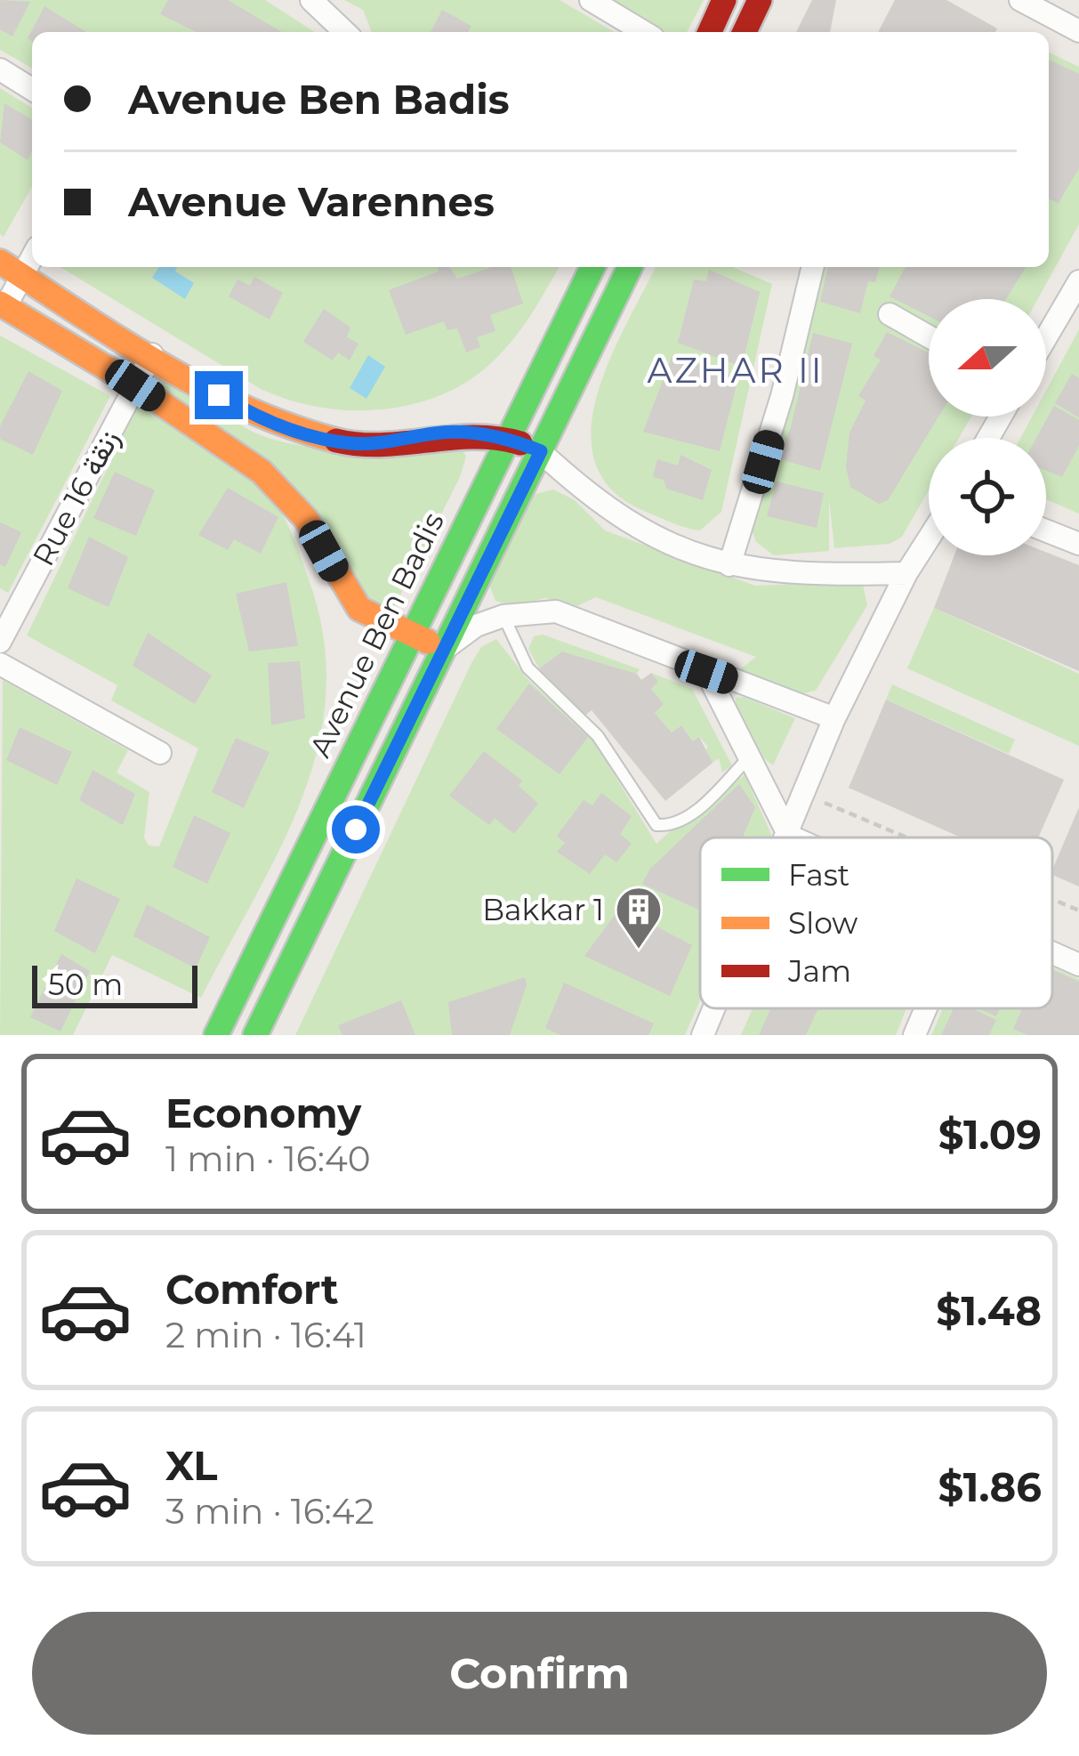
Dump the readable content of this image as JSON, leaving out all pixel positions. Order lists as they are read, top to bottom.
{
  "streets": {
    "main road": ["Avenue Ben Badis"],
    "street": ["Rue 16 زنقة"]
  },
  "districts": ["AZHAR II"],
  "places": {
    "building": ["Bakkar 1"]
  },
  "legend": ["Fast", "Slow", "Jam"],
  "scale_bar": "50 m",
  "north": "left",
  "page": {
    "banner": ["Avenue Ben Badis", "Avenue Varennes"],
    "scale": "50 m",
    "list": [
      {
        "name": "Economy",
        "note": "1 min · 16:40",
        "value": "$1.09"
      },
      {
        "name": "Comfort",
        "note": "2 min · 16:41",
        "value": "$1.48"
      },
      {
        "name": "XL",
        "note": "3 min · 16:42",
        "value": "$1.86"
      }
    ],
    "buttons": "Confirm"
  }
}
